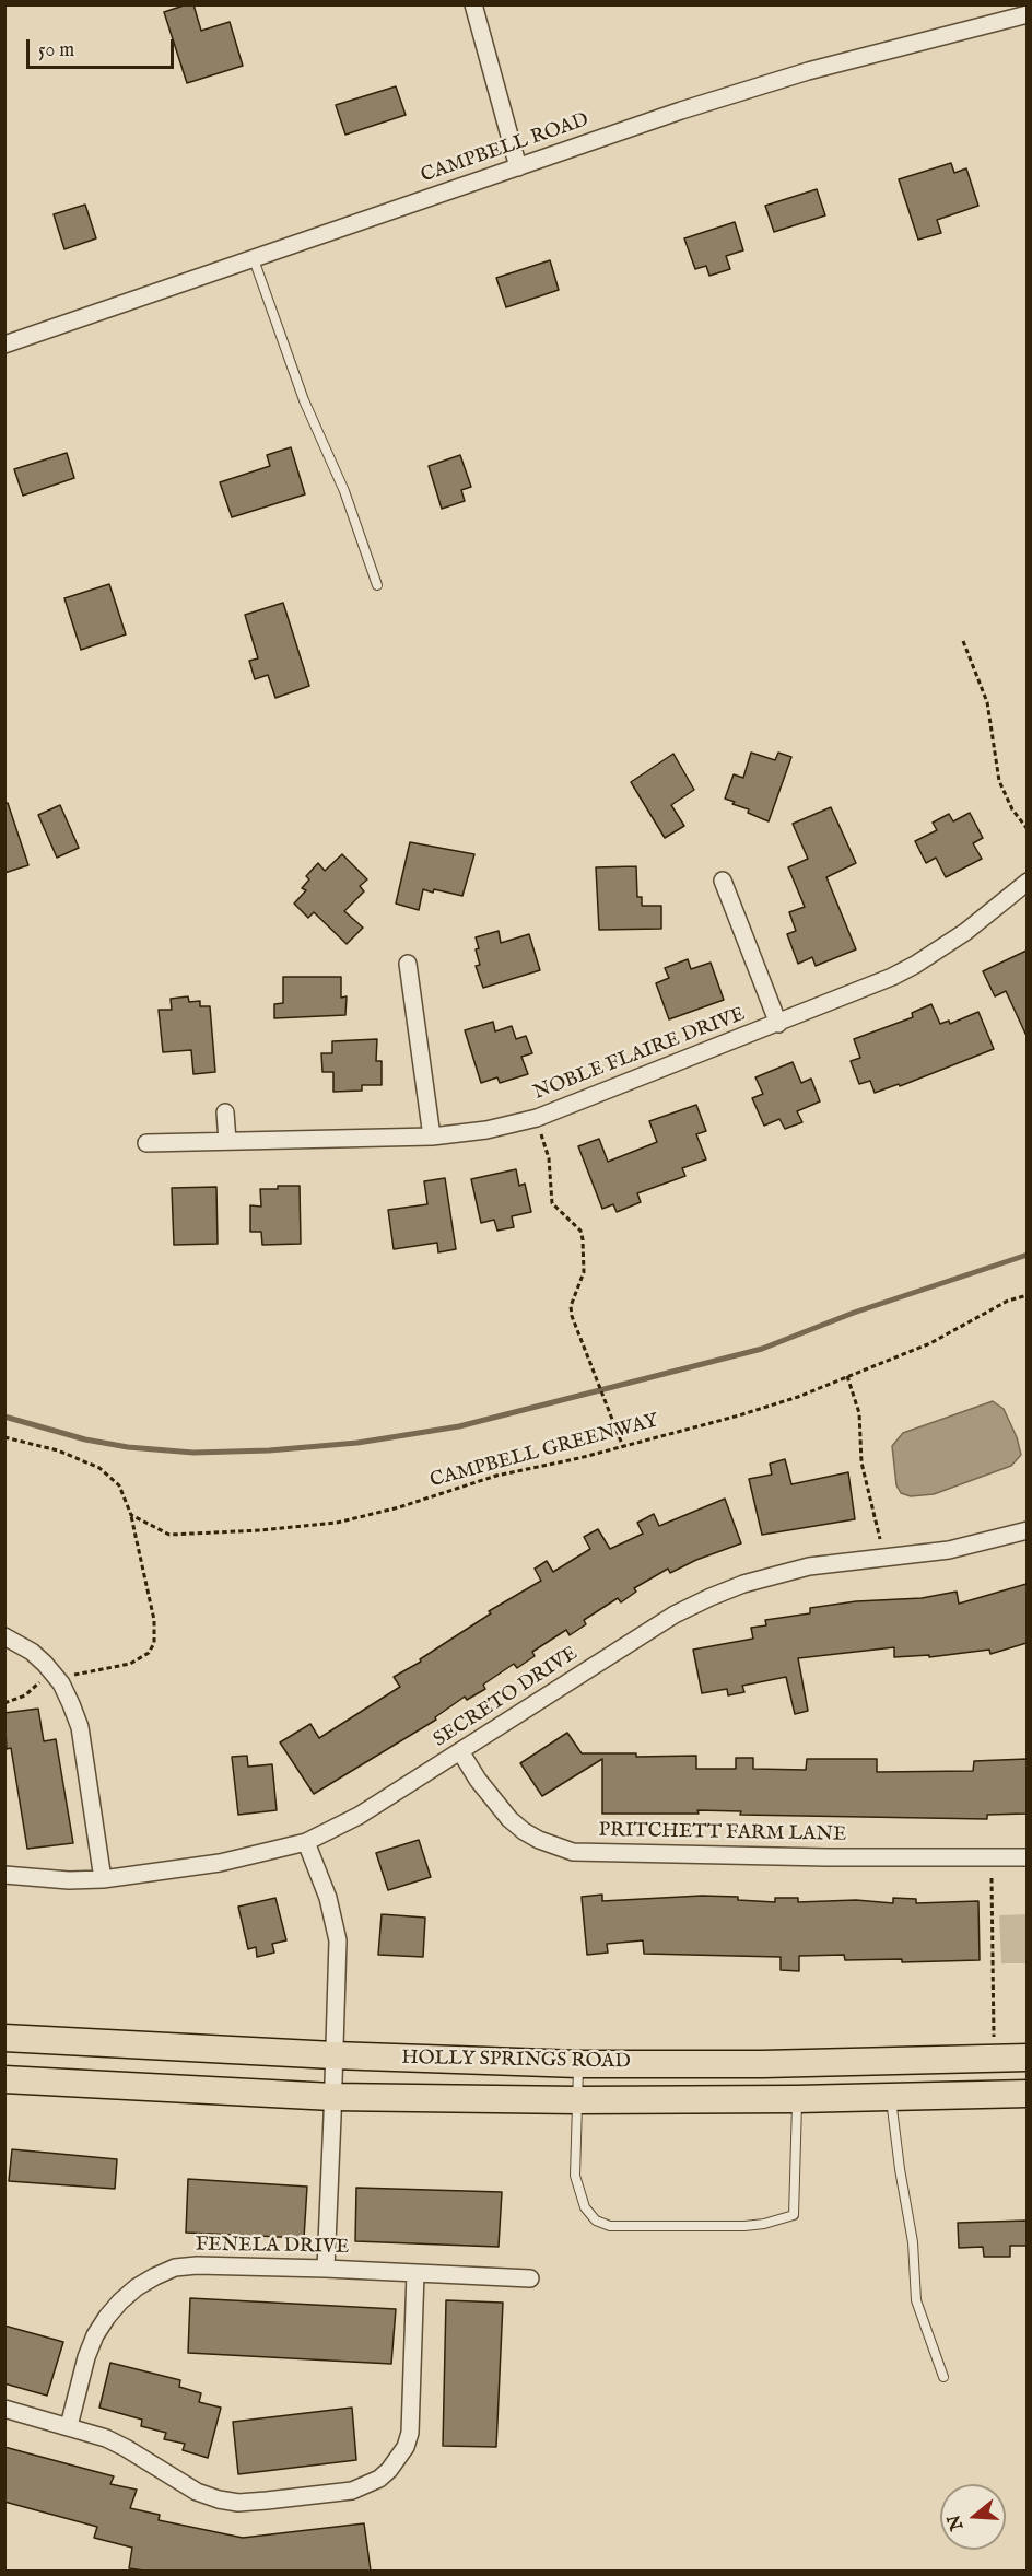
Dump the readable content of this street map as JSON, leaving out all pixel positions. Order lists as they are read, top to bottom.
{
  "streets": {
    "main road": ["HOLLY SPRINGS ROAD"],
    "street": [
      "CAMPBELL ROAD",
      "NOBLE FLAIRE DRIVE",
      "SECRETO DRIVE",
      "PRITCHETT FARM LANE",
      "FENELA DRIVE"
    ],
    "path": ["CAMPBELL GREENWAY"]
  },
  "crossings": [
    ["SECRETO DRIVE", "PRITCHETT FARM LANE"]
  ],
  "scale_bar": "50 m",
  "north": "left"
}
